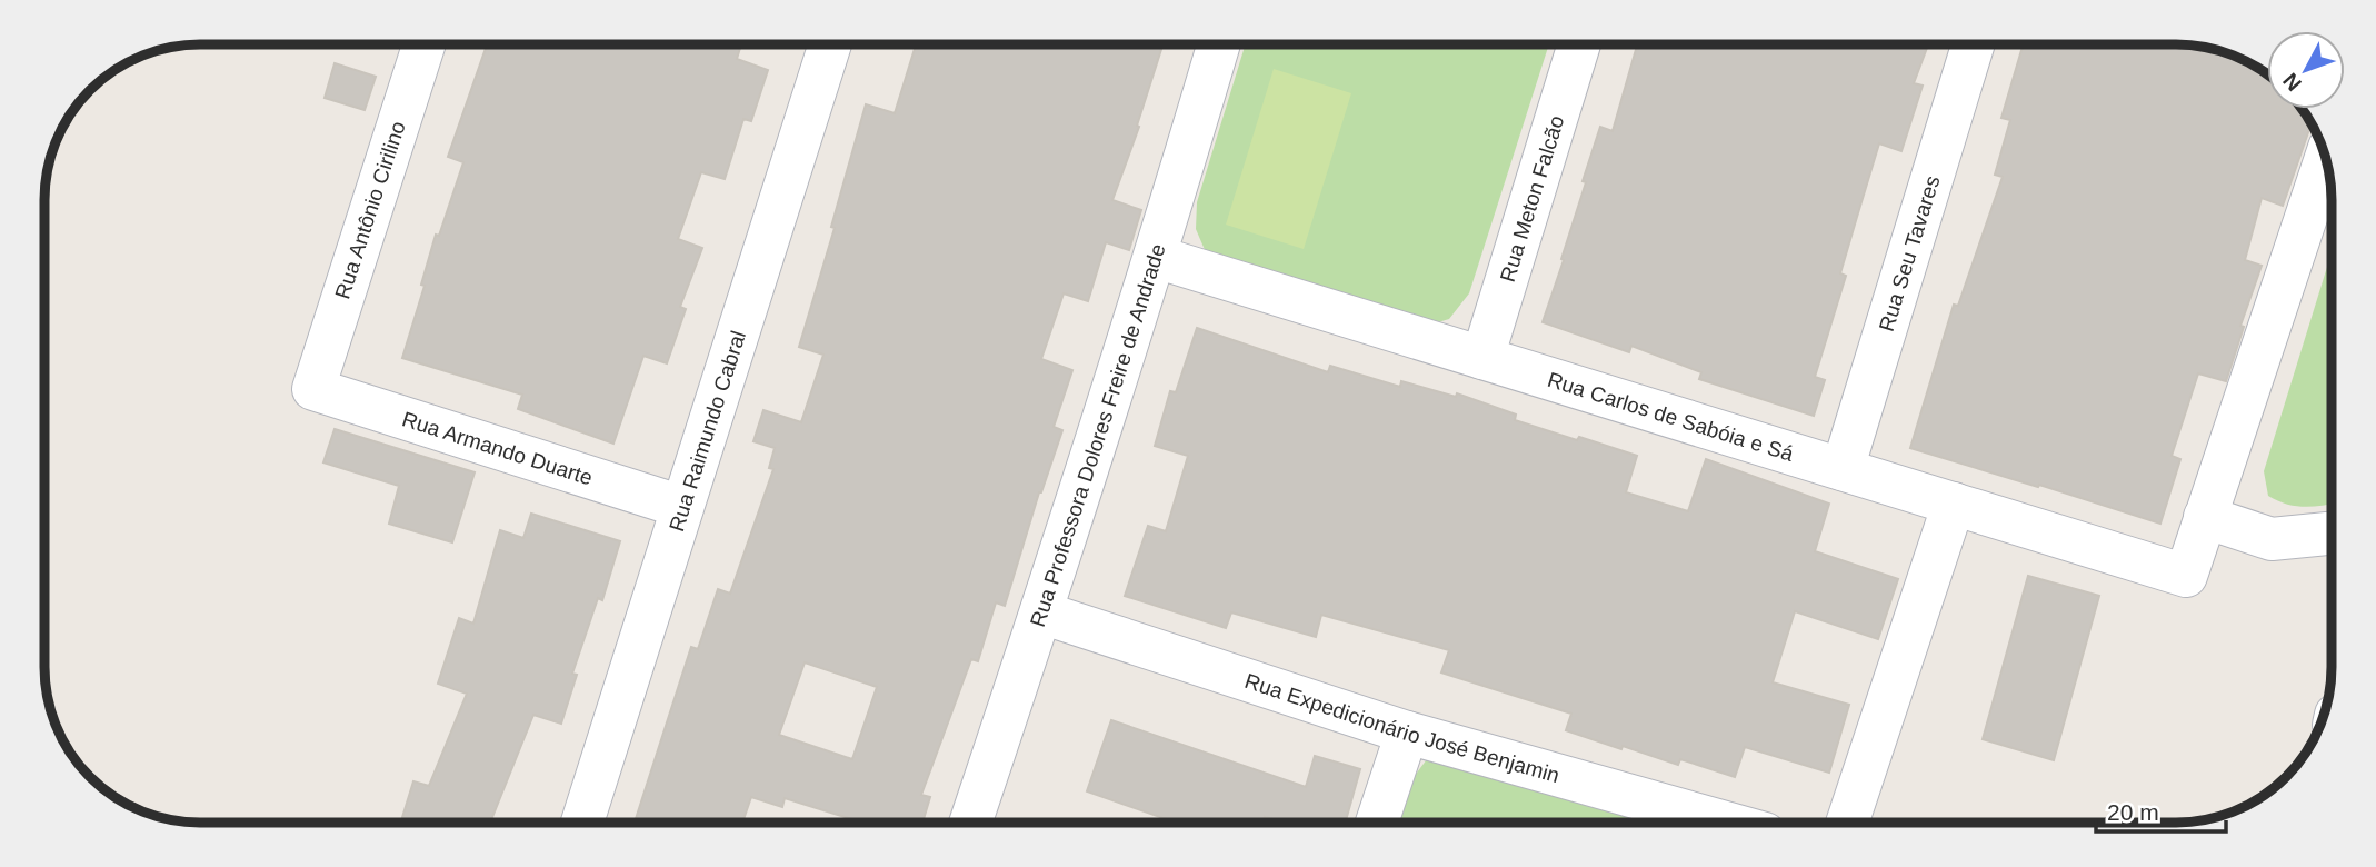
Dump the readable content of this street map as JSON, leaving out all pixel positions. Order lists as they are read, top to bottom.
{
  "streets": {
    "street": [
      "Rua Meton Falcão",
      "Rua Antônio Cirilino",
      "Rua Seu Tavares",
      "Rua Carlos de Sabóia e Sá",
      "Rua Raimundo Cabral",
      "Rua Professora Dolores Freire de Andrade",
      "Rua Armando Duarte",
      "Rua Expedicionário José Benjamin"
    ]
  },
  "crossings": [
    ["Rua Meton Falcão", "Rua Carlos de Sabóia e Sá"],
    ["Rua Antônio Cirilino", "Rua Armando Duarte"],
    ["Rua Seu Tavares", "Rua Carlos de Sabóia e Sá"],
    ["Rua Carlos de Sabóia e Sá", "Rua Professora Dolores Freire de Andrade"],
    ["Rua Raimundo Cabral", "Rua Armando Duarte"],
    ["Rua Professora Dolores Freire de Andrade", "Rua Expedicionário José Benjamin"]
  ],
  "scale_bar": "20 m",
  "north": "bottom left"
}
